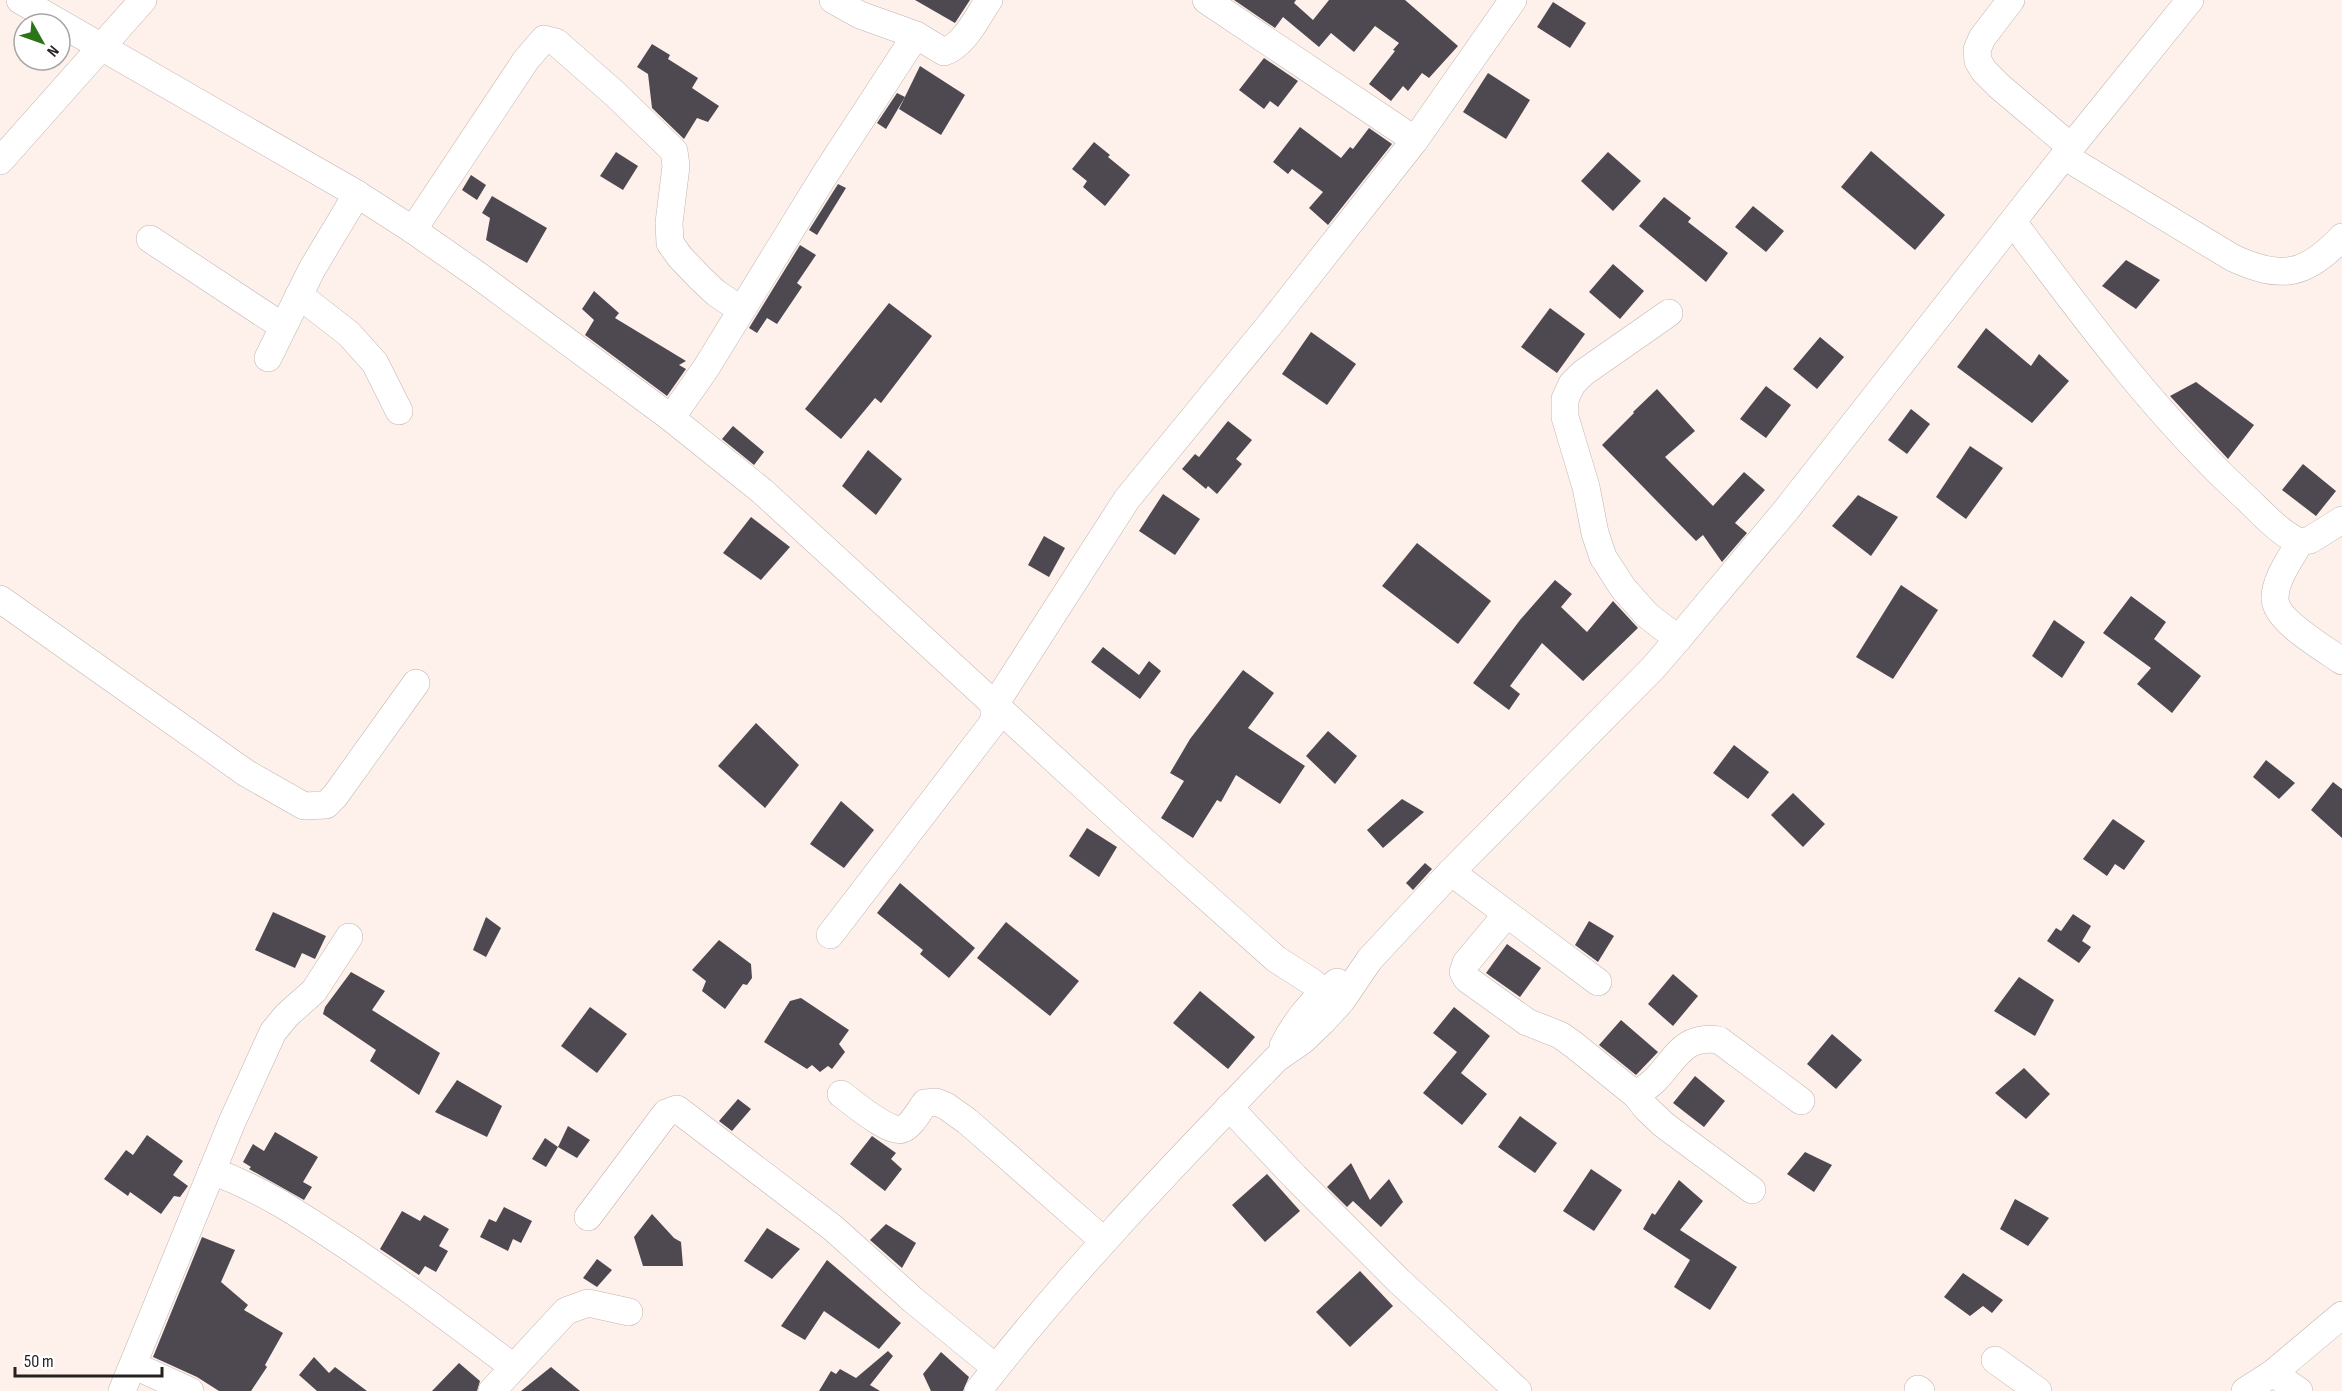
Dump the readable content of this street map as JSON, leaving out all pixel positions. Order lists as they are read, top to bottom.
{
  "scale_bar": "50 m",
  "north": "bottom right"
}
